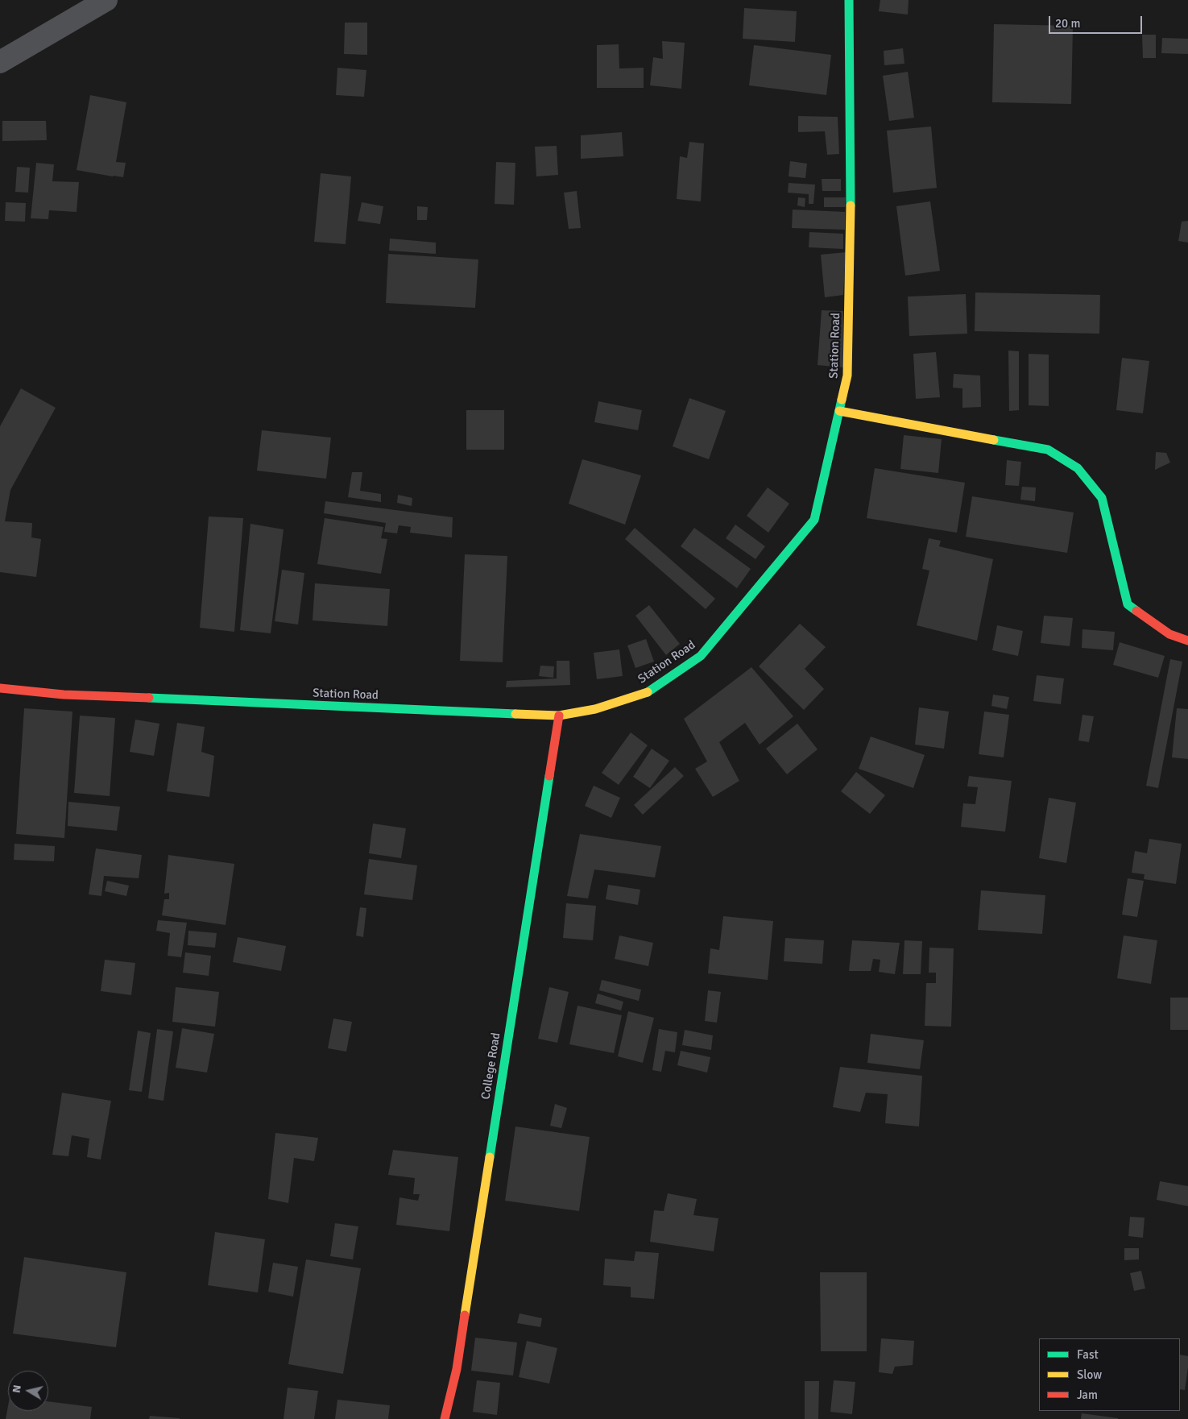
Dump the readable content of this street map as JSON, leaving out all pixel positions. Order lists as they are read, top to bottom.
{
  "streets": {
    "main road": ["Station Road", "College Road"]
  },
  "crossings": [
    ["Station Road", "College Road"]
  ],
  "legend": ["Fast", "Slow", "Jam"],
  "scale_bar": "20 m",
  "north": "left"
}
